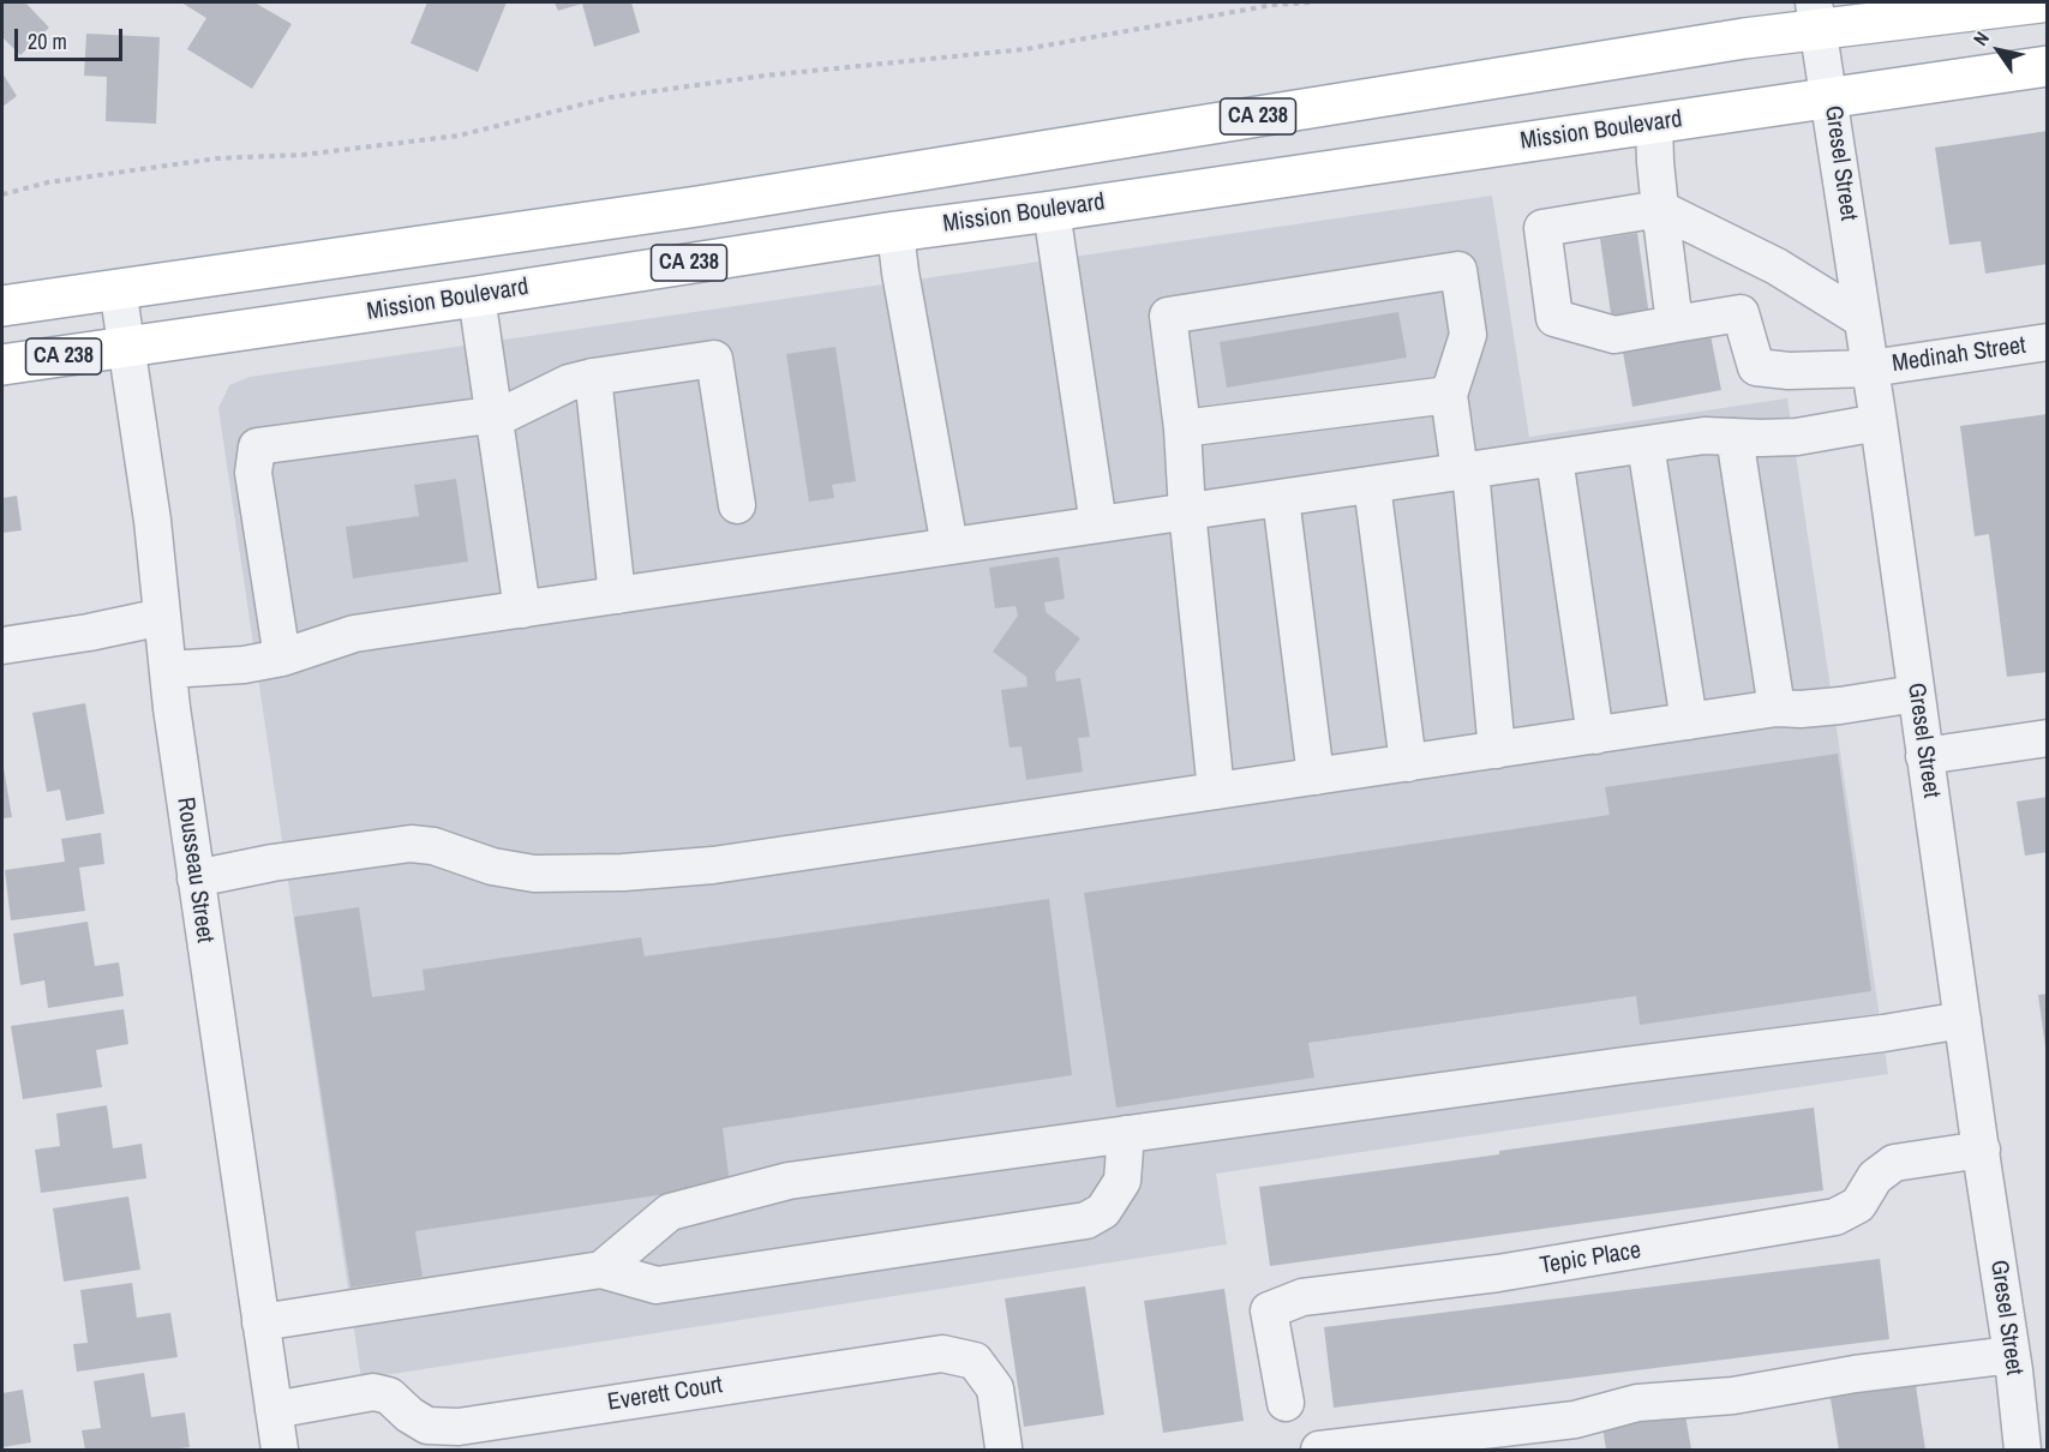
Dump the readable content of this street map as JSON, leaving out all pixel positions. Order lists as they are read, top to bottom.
{
  "streets": {
    "main road": ["CA 238", "Mission Boulevard"],
    "street": [
      "Gresel Street",
      "Medinah Street",
      "Rousseau Street",
      "Tepic Place",
      "Everett Court"
    ]
  },
  "crossings": [
    ["CA 238", "Gresel Street"],
    ["CA 238", "Rousseau Street"],
    ["Mission Boulevard", "Gresel Street"],
    ["Mission Boulevard", "Rousseau Street"],
    ["Gresel Street", "Medinah Street"],
    ["Gresel Street", "Tepic Place"],
    ["Rousseau Street", "Everett Court"]
  ],
  "scale_bar": "20 m",
  "north": "top left"
}
